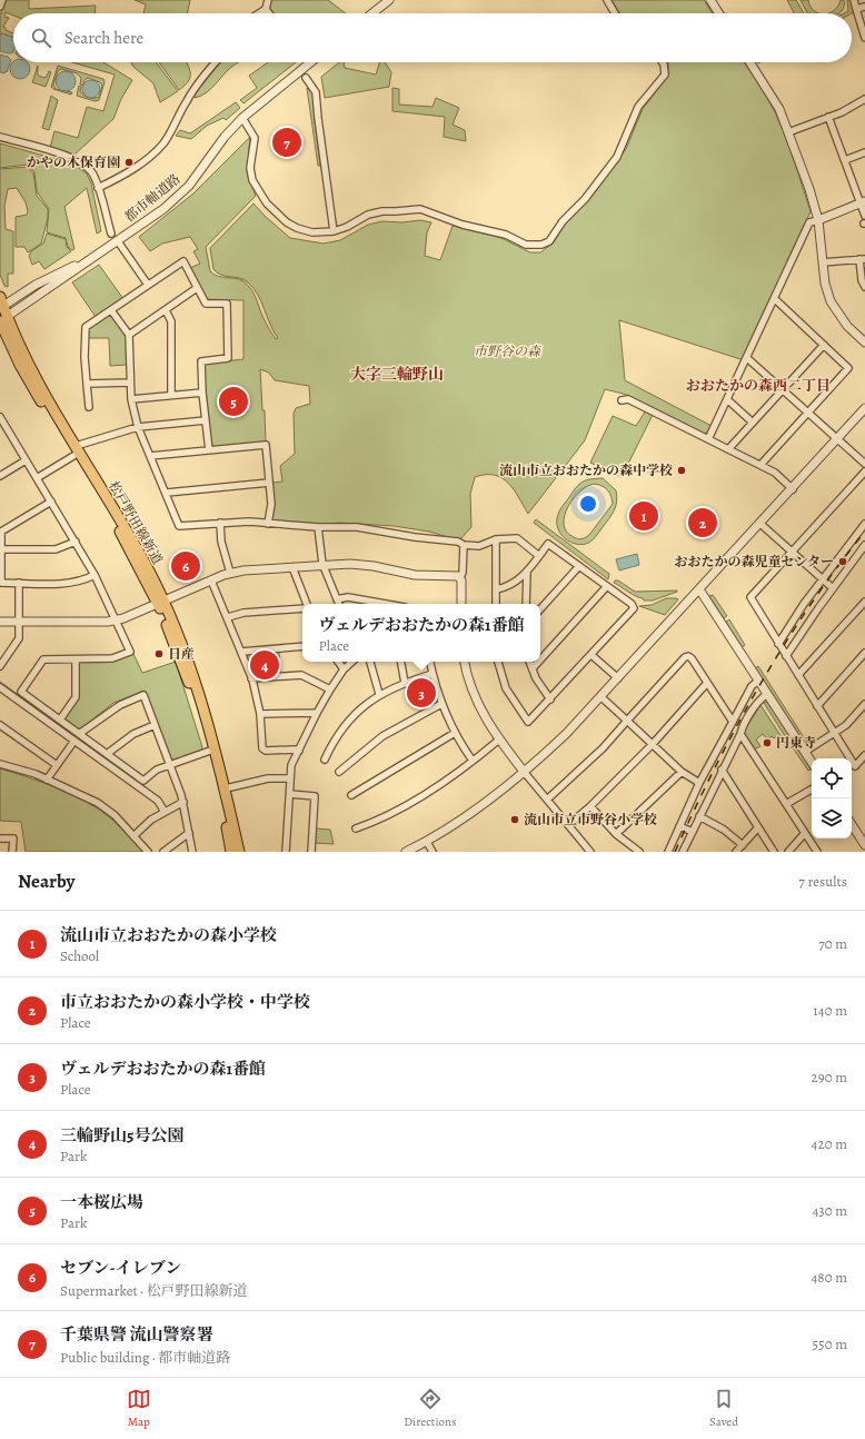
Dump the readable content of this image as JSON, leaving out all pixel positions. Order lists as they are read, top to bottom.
{
  "streets": {
    "main road": ["松戸野田線新道"],
    "street": ["都市軸道路"]
  },
  "crossings": [
    ["都市軸道路", "松戸野田線新道"]
  ],
  "districts": ["大字三輪野山", "おおたかの森西二丁目"],
  "parks": ["市野谷の森"],
  "places": [
    "かやの木保育園",
    "流山市立おおたかの森中学校",
    "おおたかの森児童センター",
    "日産",
    "円東寺",
    "流山市立市野谷小学校"
  ],
  "page": {
    "search": "Search here",
    "pins": [
      "7",
      "5",
      "1",
      "2",
      "6",
      "4",
      "3"
    ],
    "popup": ["ヴェルデおおたかの森1番館", "Place"],
    "heading": ["Nearby", "7 results"],
    "list": [
      {
        "mark": "1",
        "name": "流山市立おおたかの森小学校",
        "note": "School",
        "value": "70 m"
      },
      {
        "mark": "2",
        "name": "市立おおたかの森小学校・中学校",
        "note": "Place",
        "value": "140 m"
      },
      {
        "mark": "3",
        "name": "ヴェルデおおたかの森1番館",
        "note": "Place",
        "value": "290 m"
      },
      {
        "mark": "4",
        "name": "三輪野山5号公園",
        "note": "Park",
        "value": "420 m"
      },
      {
        "mark": "5",
        "name": "一本桜広場",
        "note": "Park",
        "value": "430 m"
      },
      {
        "mark": "6",
        "name": "セブン-イレブン",
        "note": "Supermarket · 松戸野田線新道",
        "value": "480 m"
      },
      {
        "mark": "7",
        "name": "千葉県警 流山警察署",
        "note": "Public building · 都市軸道路",
        "value": "550 m"
      }
    ],
    "nav": ["Map", "Directions", "Saved"]
  }
}
